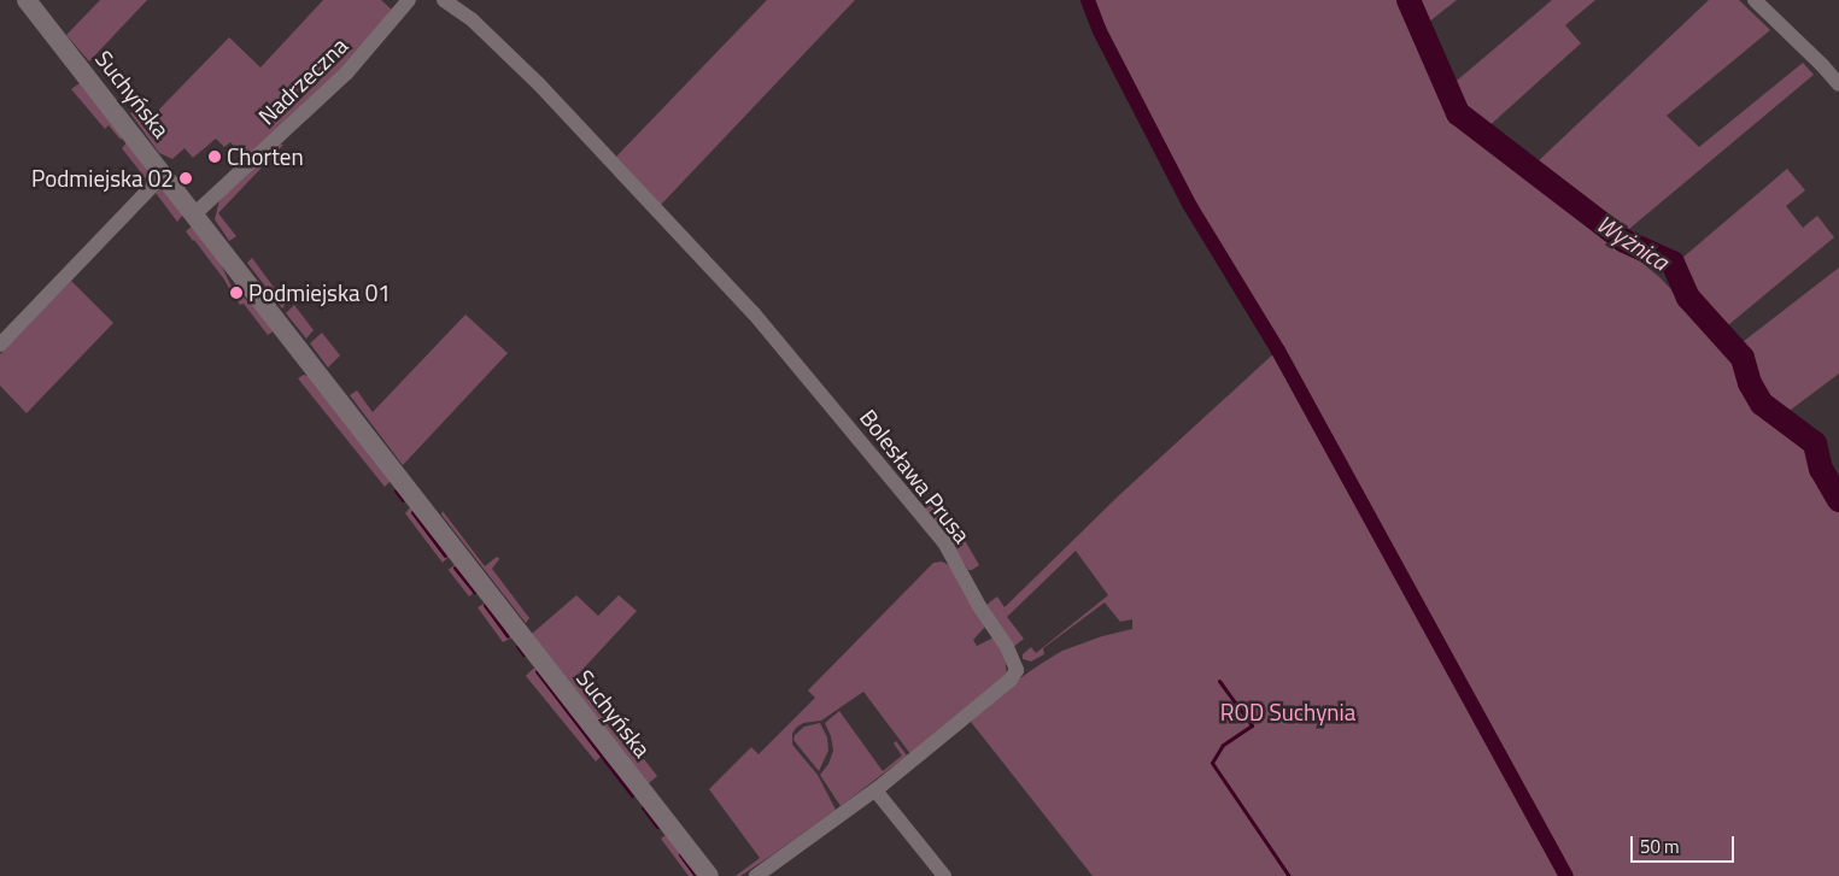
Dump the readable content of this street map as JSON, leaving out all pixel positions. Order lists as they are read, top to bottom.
{
  "streets": {
    "street": ["Nadrzeczna", "Suchyńska", "Bolesława Prusa"]
  },
  "crossings": [
    ["Nadrzeczna", "Suchyńska"]
  ],
  "water": ["Wyżnica"],
  "parks": ["ROD Suchynia"],
  "places": ["Chorten", "Podmiejska 02", "Podmiejska 01"],
  "scale_bar": "50 m"
}
